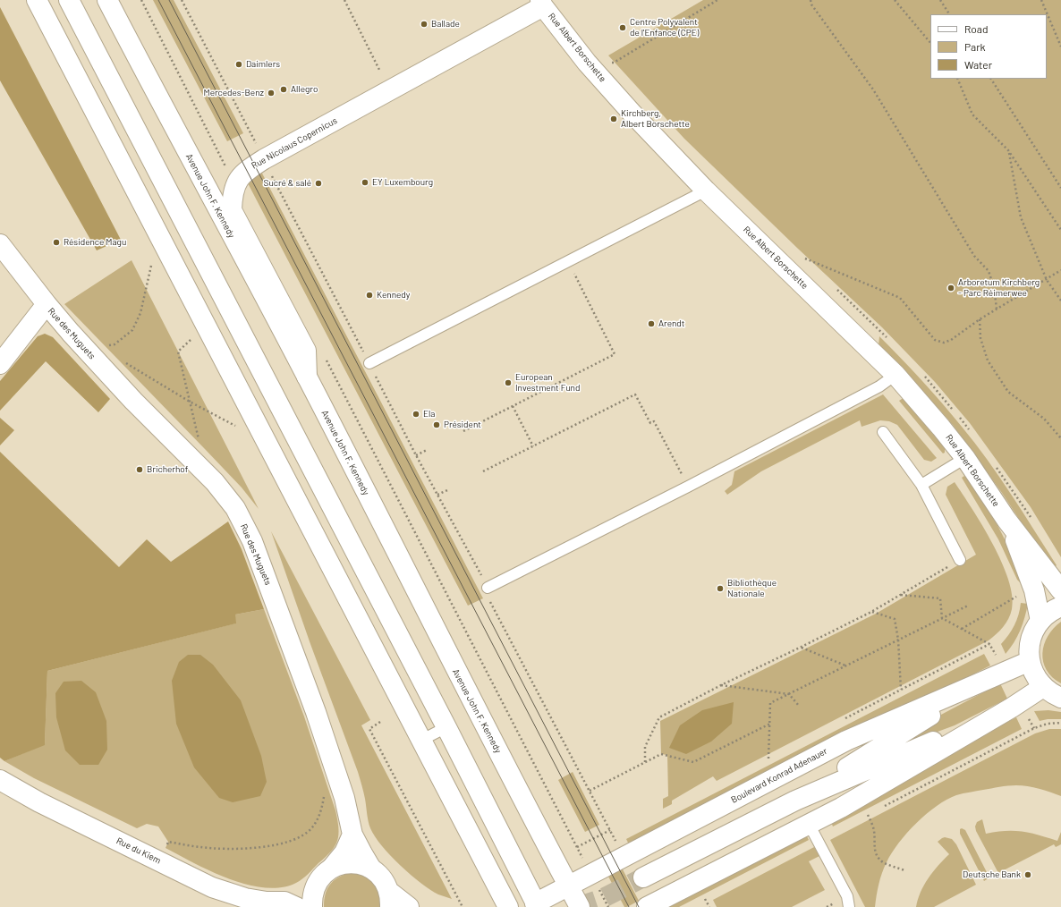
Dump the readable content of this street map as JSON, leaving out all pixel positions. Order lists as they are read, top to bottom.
{
  "streets": {
    "main road": [
      "Rue Albert Borschette",
      "Rue Nicolaus Copernicus",
      "Avenue John F. Kennedy",
      "Rue des Muguets",
      "Boulevard Konrad Adenauer",
      "Rue du Kiem"
    ]
  },
  "crossings": [
    ["Rue Albert Borschette", "Rue Nicolaus Copernicus"],
    ["Rue Nicolaus Copernicus", "Avenue John F. Kennedy"],
    ["Avenue John F. Kennedy", "Boulevard Konrad Adenauer"]
  ],
  "places": [
    "Ballade",
    "Centre Polyvalent de l'Enfance (CPE)",
    "Daimlers",
    "Allegro",
    "Mercedes-Benz",
    "Kirchberg, Albert Borschette",
    "EY Luxembourg",
    "Sucré & salé",
    "Résidence Magu",
    "Arboretum Kirchberg - Parc Réimerwee",
    "Kennedy",
    "Arendt",
    "European Investment Fund",
    "Ela",
    "Président",
    "Bricherhof",
    "Bibliothèque Nationale",
    "Deutsche Bank"
  ],
  "legend": ["Road", "Park", "Water"]
}
